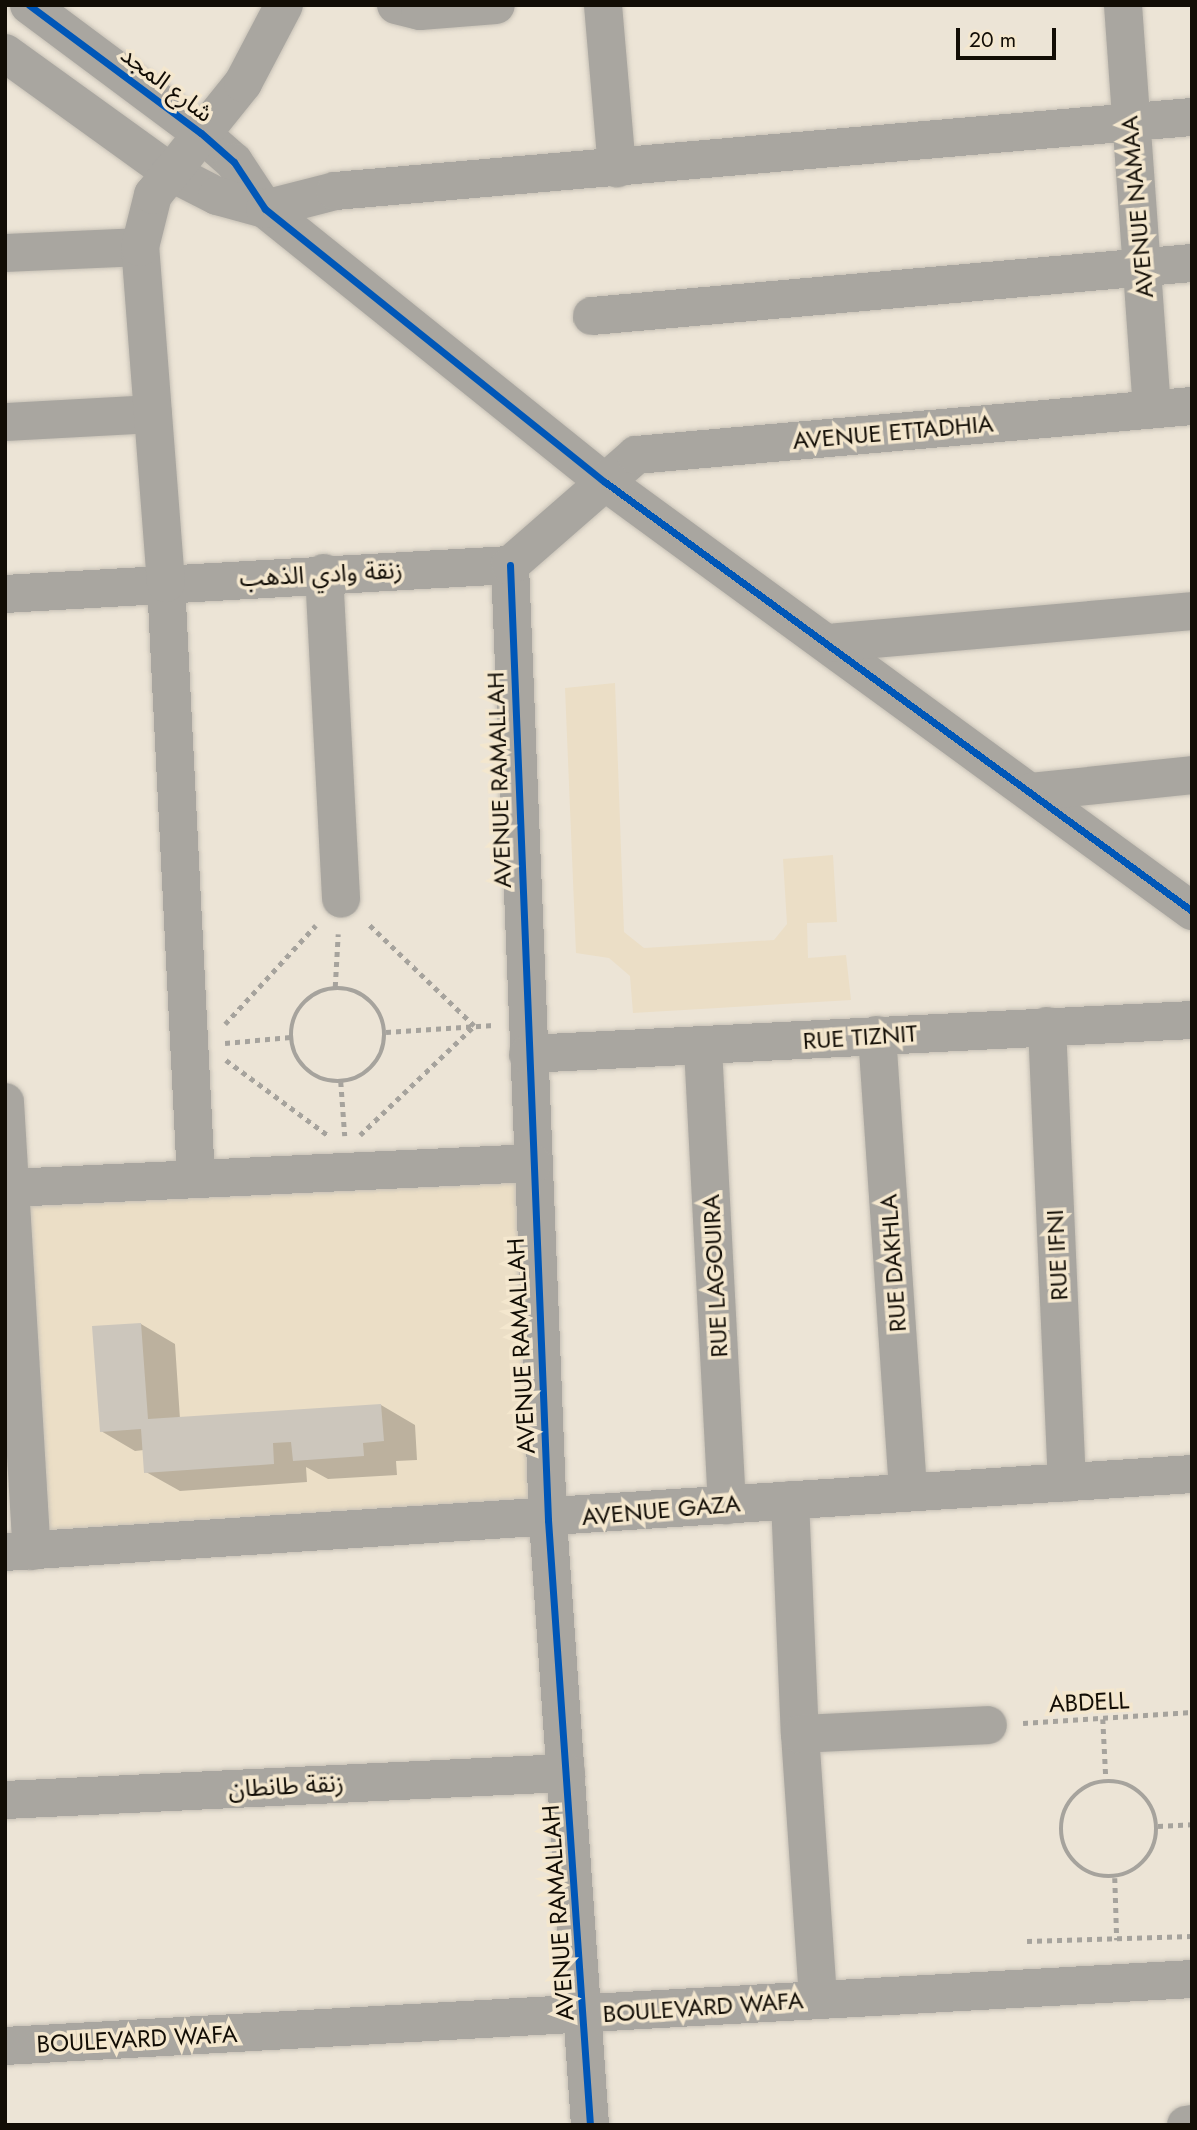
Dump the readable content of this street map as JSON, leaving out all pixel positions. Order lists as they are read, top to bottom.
{
  "streets": {
    "street": [
      "شارع المجد",
      "AVENUE NAMAA",
      "AVENUE ETTADHIA",
      "زنقة وادي الذهب",
      "AVENUE RAMALLAH",
      "RUE TIZNIT",
      "RUE IFNI",
      "RUE DAKHLA",
      "RUE LAGOUIRA",
      "AVENUE GAZA",
      "زنقة طانطان",
      "BOULEVARD WAFA"
    ],
    "path": ["ABDELL"]
  },
  "crossings": [
    ["AVENUE NAMAA", "AVENUE ETTADHIA"],
    ["زنقة وادي الذهب", "AVENUE RAMALLAH"],
    ["AVENUE RAMALLAH", "RUE TIZNIT"],
    ["AVENUE RAMALLAH", "AVENUE GAZA"],
    ["AVENUE RAMALLAH", "زنقة طانطان"],
    ["AVENUE RAMALLAH", "BOULEVARD WAFA"],
    ["RUE TIZNIT", "RUE IFNI"],
    ["RUE TIZNIT", "RUE DAKHLA"],
    ["RUE TIZNIT", "RUE LAGOUIRA"],
    ["RUE IFNI", "AVENUE GAZA"],
    ["RUE DAKHLA", "AVENUE GAZA"],
    ["RUE LAGOUIRA", "AVENUE GAZA"]
  ],
  "scale_bar": "20 m"
}
